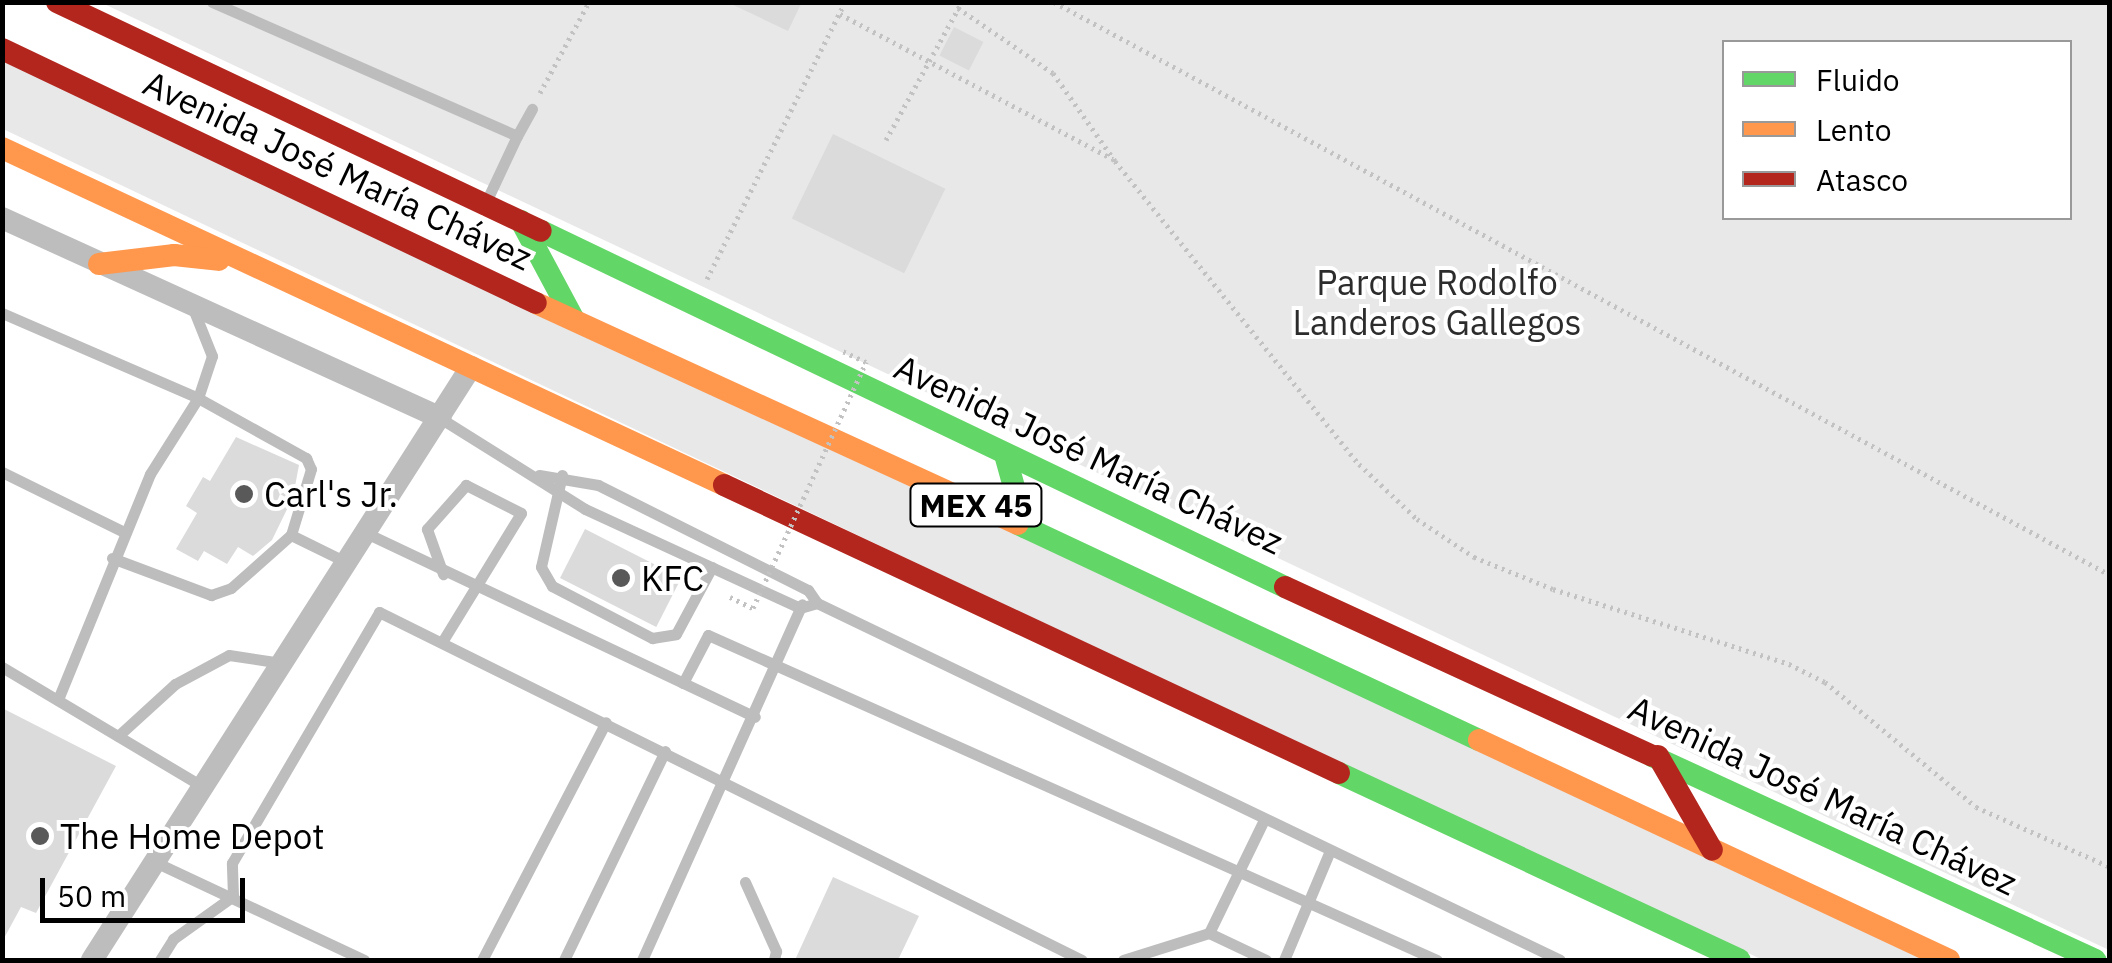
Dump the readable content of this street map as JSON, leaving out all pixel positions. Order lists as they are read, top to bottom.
{
  "streets": {
    "main road": ["Avenida José María Chávez", "MEX 45"]
  },
  "parks": ["Parque Rodolfo Landeros Gallegos"],
  "places": ["Carl's Jr.", "KFC", "The Home Depot"],
  "legend": ["Fluido", "Lento", "Atasco"],
  "scale_bar": "50 m"
}
